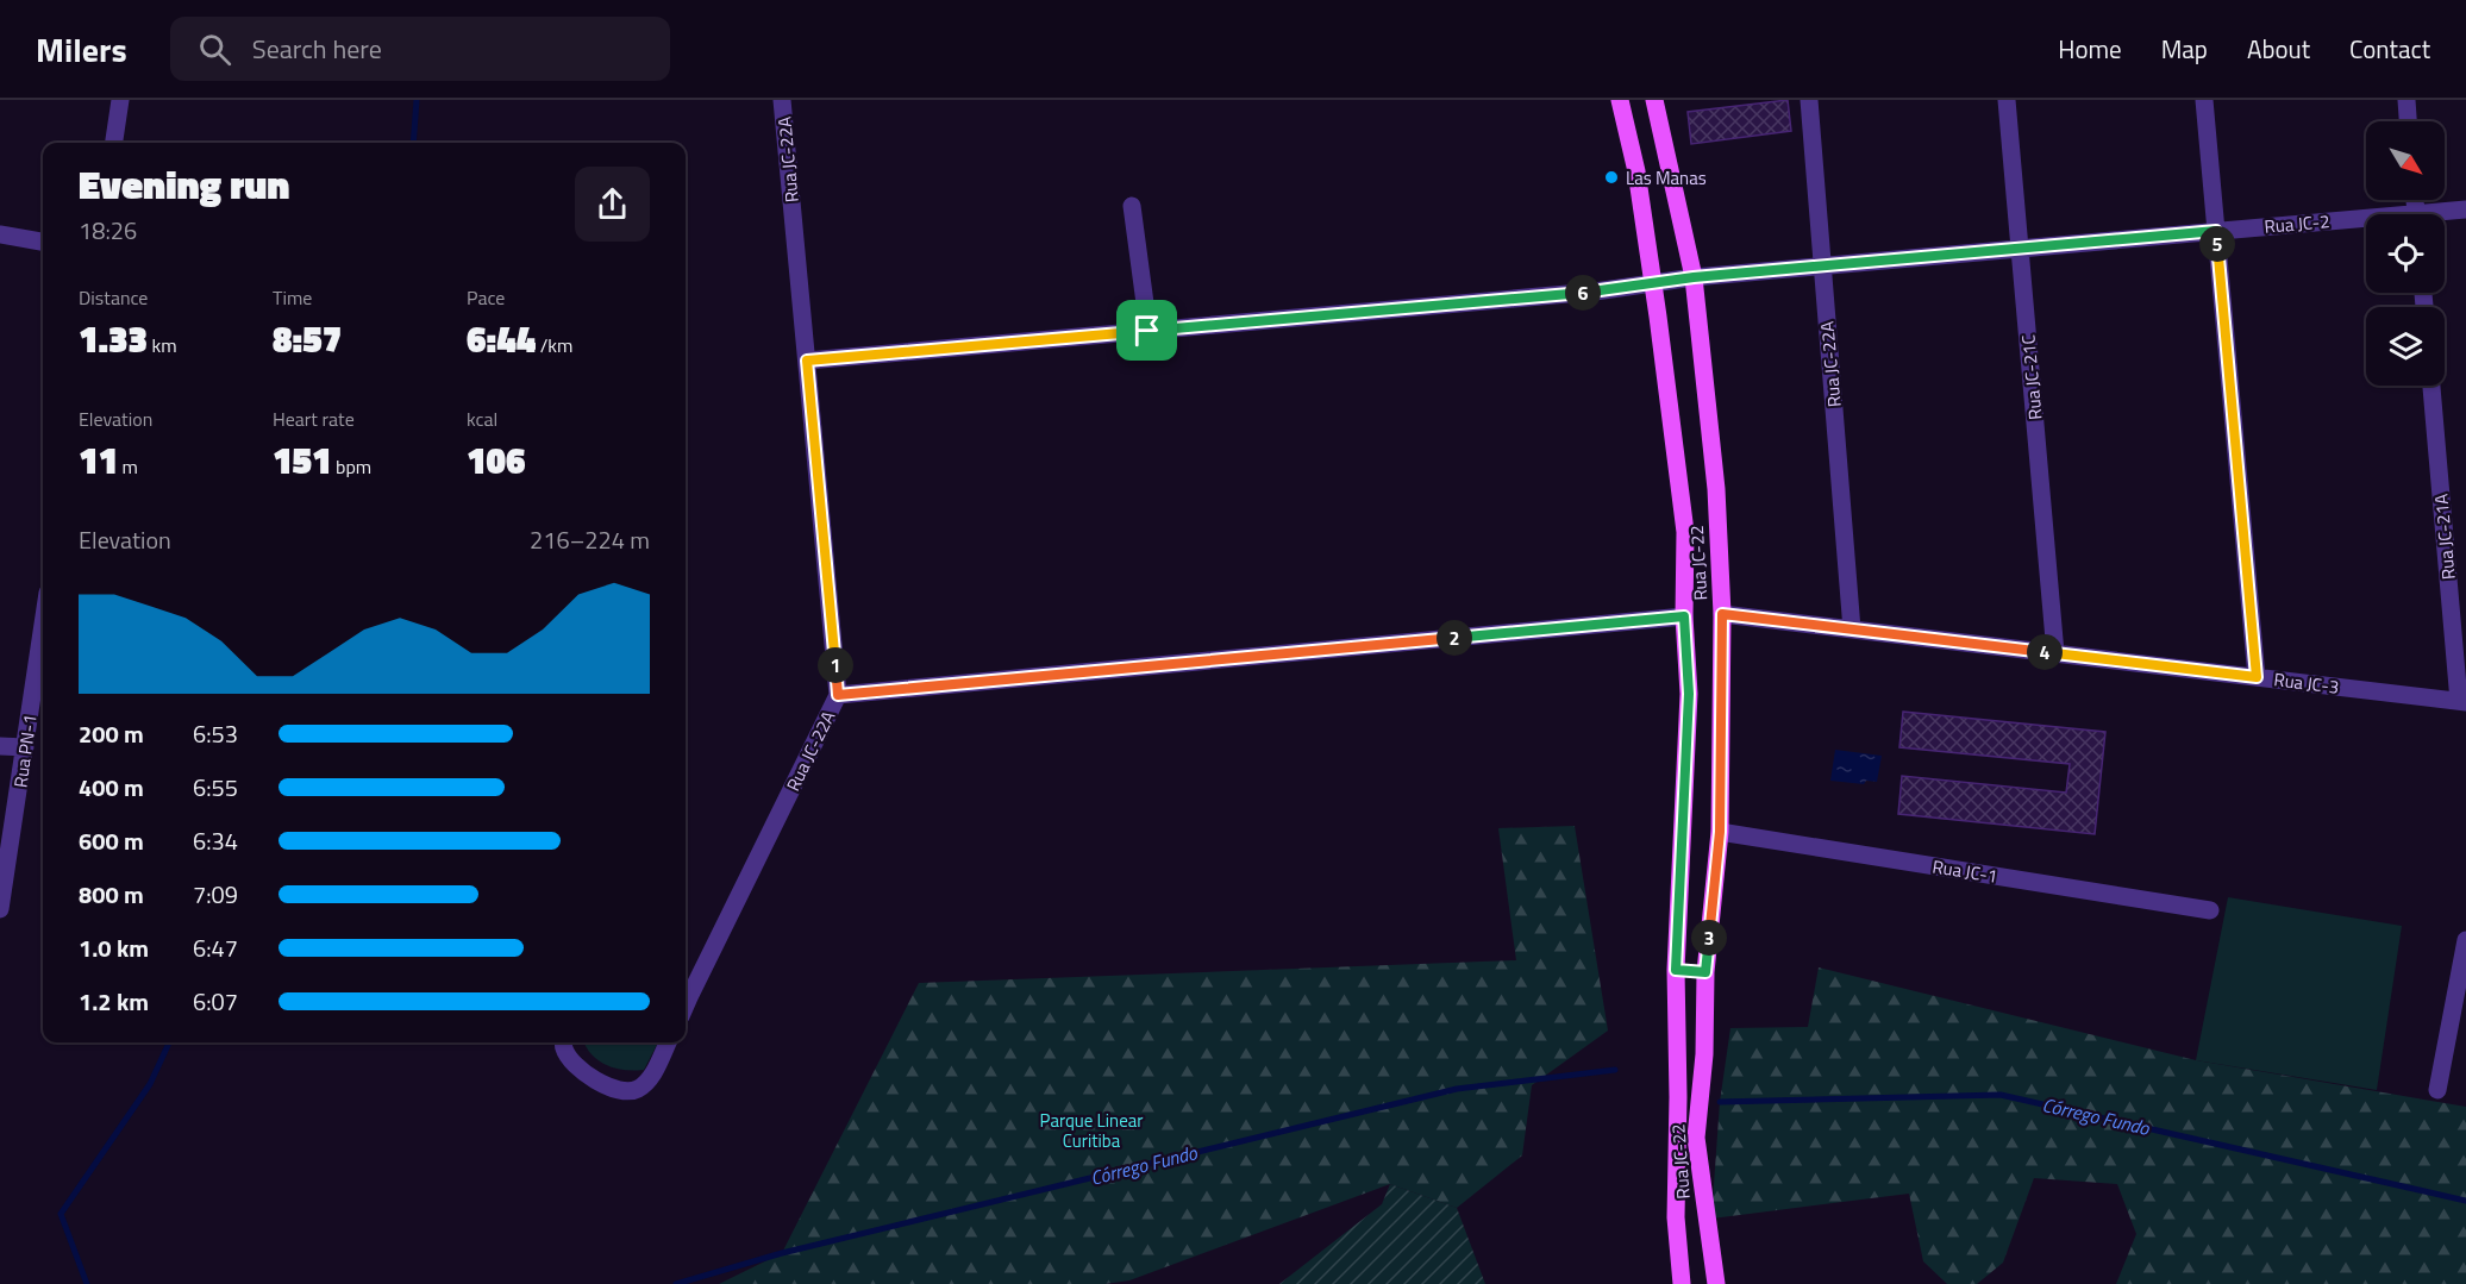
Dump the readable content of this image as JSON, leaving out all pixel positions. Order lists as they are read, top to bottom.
{
  "streets": {
    "main road": ["Rua JC-22"],
    "street": [
      "Rua JC-22A",
      "Rua JC-2",
      "Rua JC-21C",
      "Rua JC-21A",
      "Rua JC-3",
      "Rua PN-1",
      "Rua JC-1"
    ]
  },
  "crossings": [
    ["Rua JC-22A", "Rua JC-2"],
    ["Rua JC-22A", "Rua JC-3"],
    ["Rua JC-2", "Rua JC-21C"],
    ["Rua JC-2", "Rua JC-22"],
    ["Rua JC-21C", "Rua JC-3"],
    ["Rua JC-21A", "Rua JC-3"],
    ["Rua JC-22", "Rua JC-3"],
    ["Rua JC-22", "Rua JC-1"]
  ],
  "water": ["Córrego Fundo"],
  "parks": ["Parque Linear Curitiba"],
  "places": ["Las Manas"],
  "north": "bottom right",
  "page": {
    "header": "Milers",
    "search": "Search here",
    "nav": [
      "Home",
      "Map",
      "About",
      "Contact"
    ],
    "heading": ["Evening run", "18:26"],
    "pins": [
      "5",
      "6",
      "2",
      "4",
      "1",
      "3"
    ],
    "stats": [
      ["Distance", "1.33 km"],
      ["Time", "8:57"],
      ["Pace", "6:44 /km"],
      ["Elevation", "11 m"],
      ["Heart rate", "151 bpm"],
      ["kcal", "106"]
    ],
    "chart": ["Elevation", "216–224 m"],
    "list": [
      {
        "name": "200 m",
        "note": "6:53"
      },
      {
        "name": "400 m",
        "note": "6:55"
      },
      {
        "name": "600 m",
        "note": "6:34"
      },
      {
        "name": "800 m",
        "note": "7:09"
      },
      {
        "name": "1.0 km",
        "note": "6:47"
      },
      {
        "name": "1.2 km",
        "note": "6:07"
      }
    ]
  }
}
